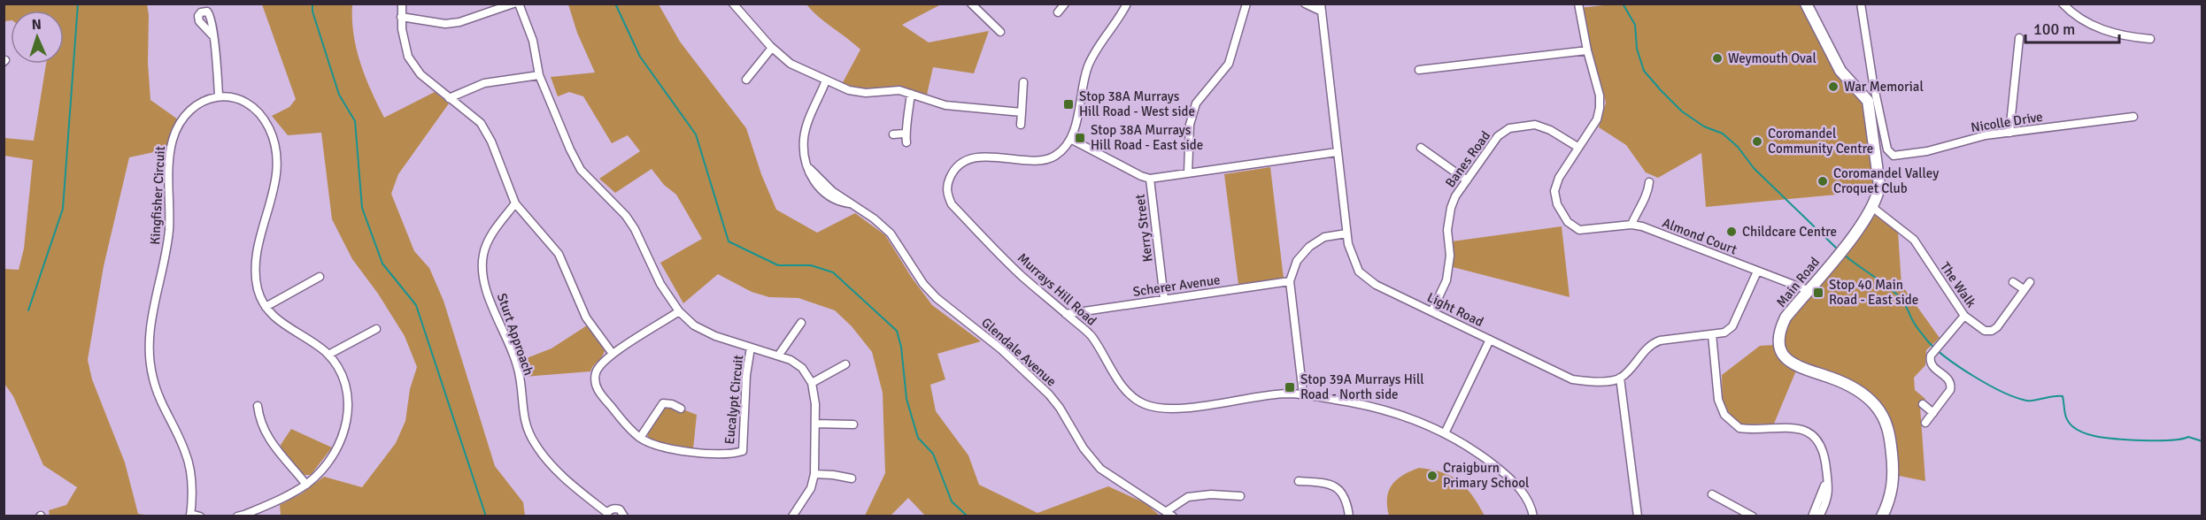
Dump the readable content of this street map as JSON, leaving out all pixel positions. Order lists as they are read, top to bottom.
{
  "streets": {
    "main road": ["Main Road"],
    "street": [
      "Nicolle Drive",
      "Banes Road",
      "Kingfisher Circuit",
      "Kerry Street",
      "Almond Court",
      "The Walk",
      "Scherer Avenue",
      "Murrays Hill Road",
      "Light Road",
      "Sturt Approach",
      "Glendale Avenue",
      "Eucalypt Circuit"
    ]
  },
  "crossings": [
    ["Nicolle Drive", "Main Road"],
    ["Banes Road", "Almond Court"],
    ["Banes Road", "Light Road"],
    ["Kerry Street", "Scherer Avenue"],
    ["Kerry Street", "Murrays Hill Road"],
    ["Almond Court", "Main Road"],
    ["Main Road", "The Walk"],
    ["Scherer Avenue", "Murrays Hill Road"]
  ],
  "places": {
    "other": [
      "Weymouth Oval",
      "War Memorial",
      "Coromandel Community Centre",
      "Coromandel Valley Croquet Club",
      "Childcare Centre",
      "Craigburn Primary School"
    ],
    "transit": [
      "Stop 38A Murrays Hill Road - West side",
      "Stop 38A Murrays Hill Road - East side",
      "Stop 40 Main Road - East side",
      "Stop 39A Murrays Hill Road - North side"
    ]
  },
  "scale_bar": "100 m",
  "north": "top"
}
